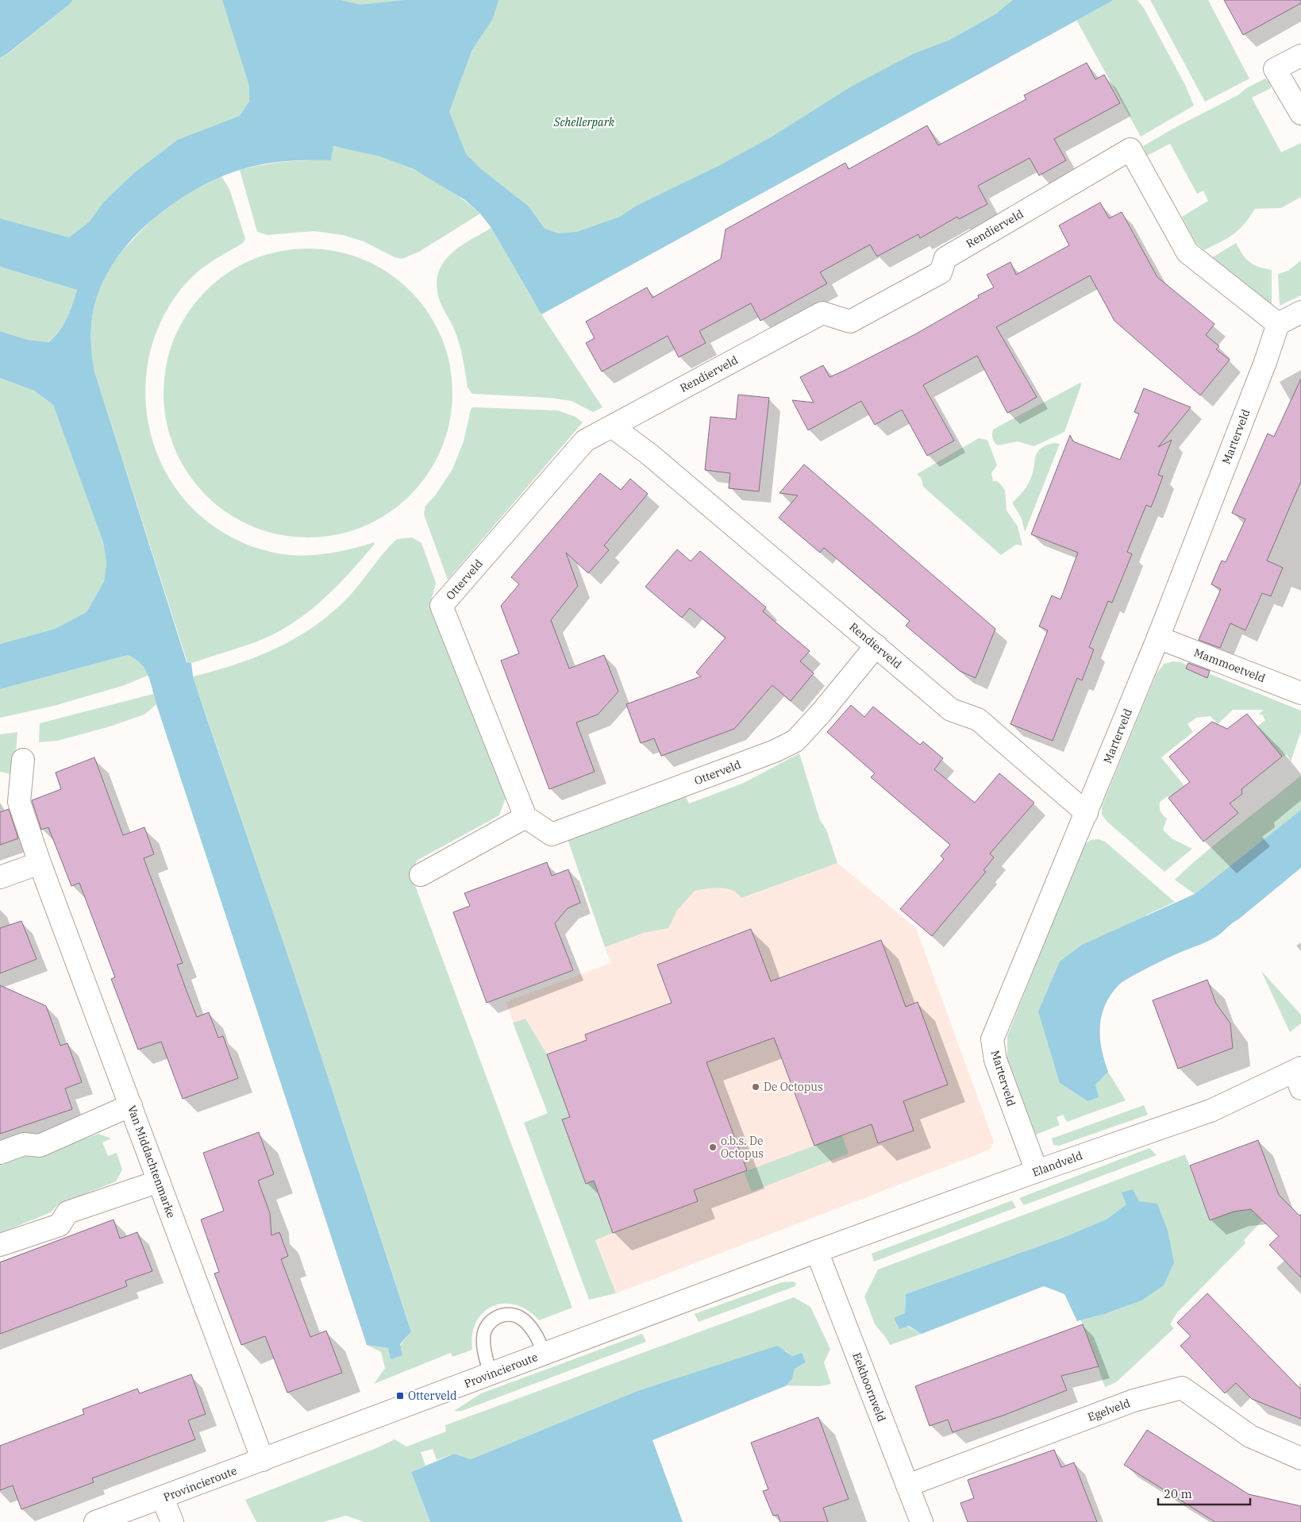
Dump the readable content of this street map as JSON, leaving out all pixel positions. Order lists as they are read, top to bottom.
{
  "streets": {
    "street": [
      "Rendierveld",
      "Marterveld",
      "Otterveld",
      "Mammoetveld",
      "Van Middachtenmarke",
      "Elandveld",
      "Provincieroute",
      "Eekhoornveld",
      "Egelveld"
    ]
  },
  "crossings": [
    ["Rendierveld", "Marterveld"],
    ["Rendierveld", "Otterveld"],
    ["Marterveld", "Mammoetveld"],
    ["Marterveld", "Elandveld"],
    ["Van Middachtenmarke", "Provincieroute"],
    ["Elandveld", "Provincieroute"],
    ["Elandveld", "Eekhoornveld"],
    ["Provincieroute", "Eekhoornveld"],
    ["Eekhoornveld", "Egelveld"]
  ],
  "parks": ["Schellerpark"],
  "places": {
    "other": ["De Octopus", "o.b.s. De Octopus"],
    "transit": ["Otterveld"]
  },
  "scale_bar": "20 m"
}
